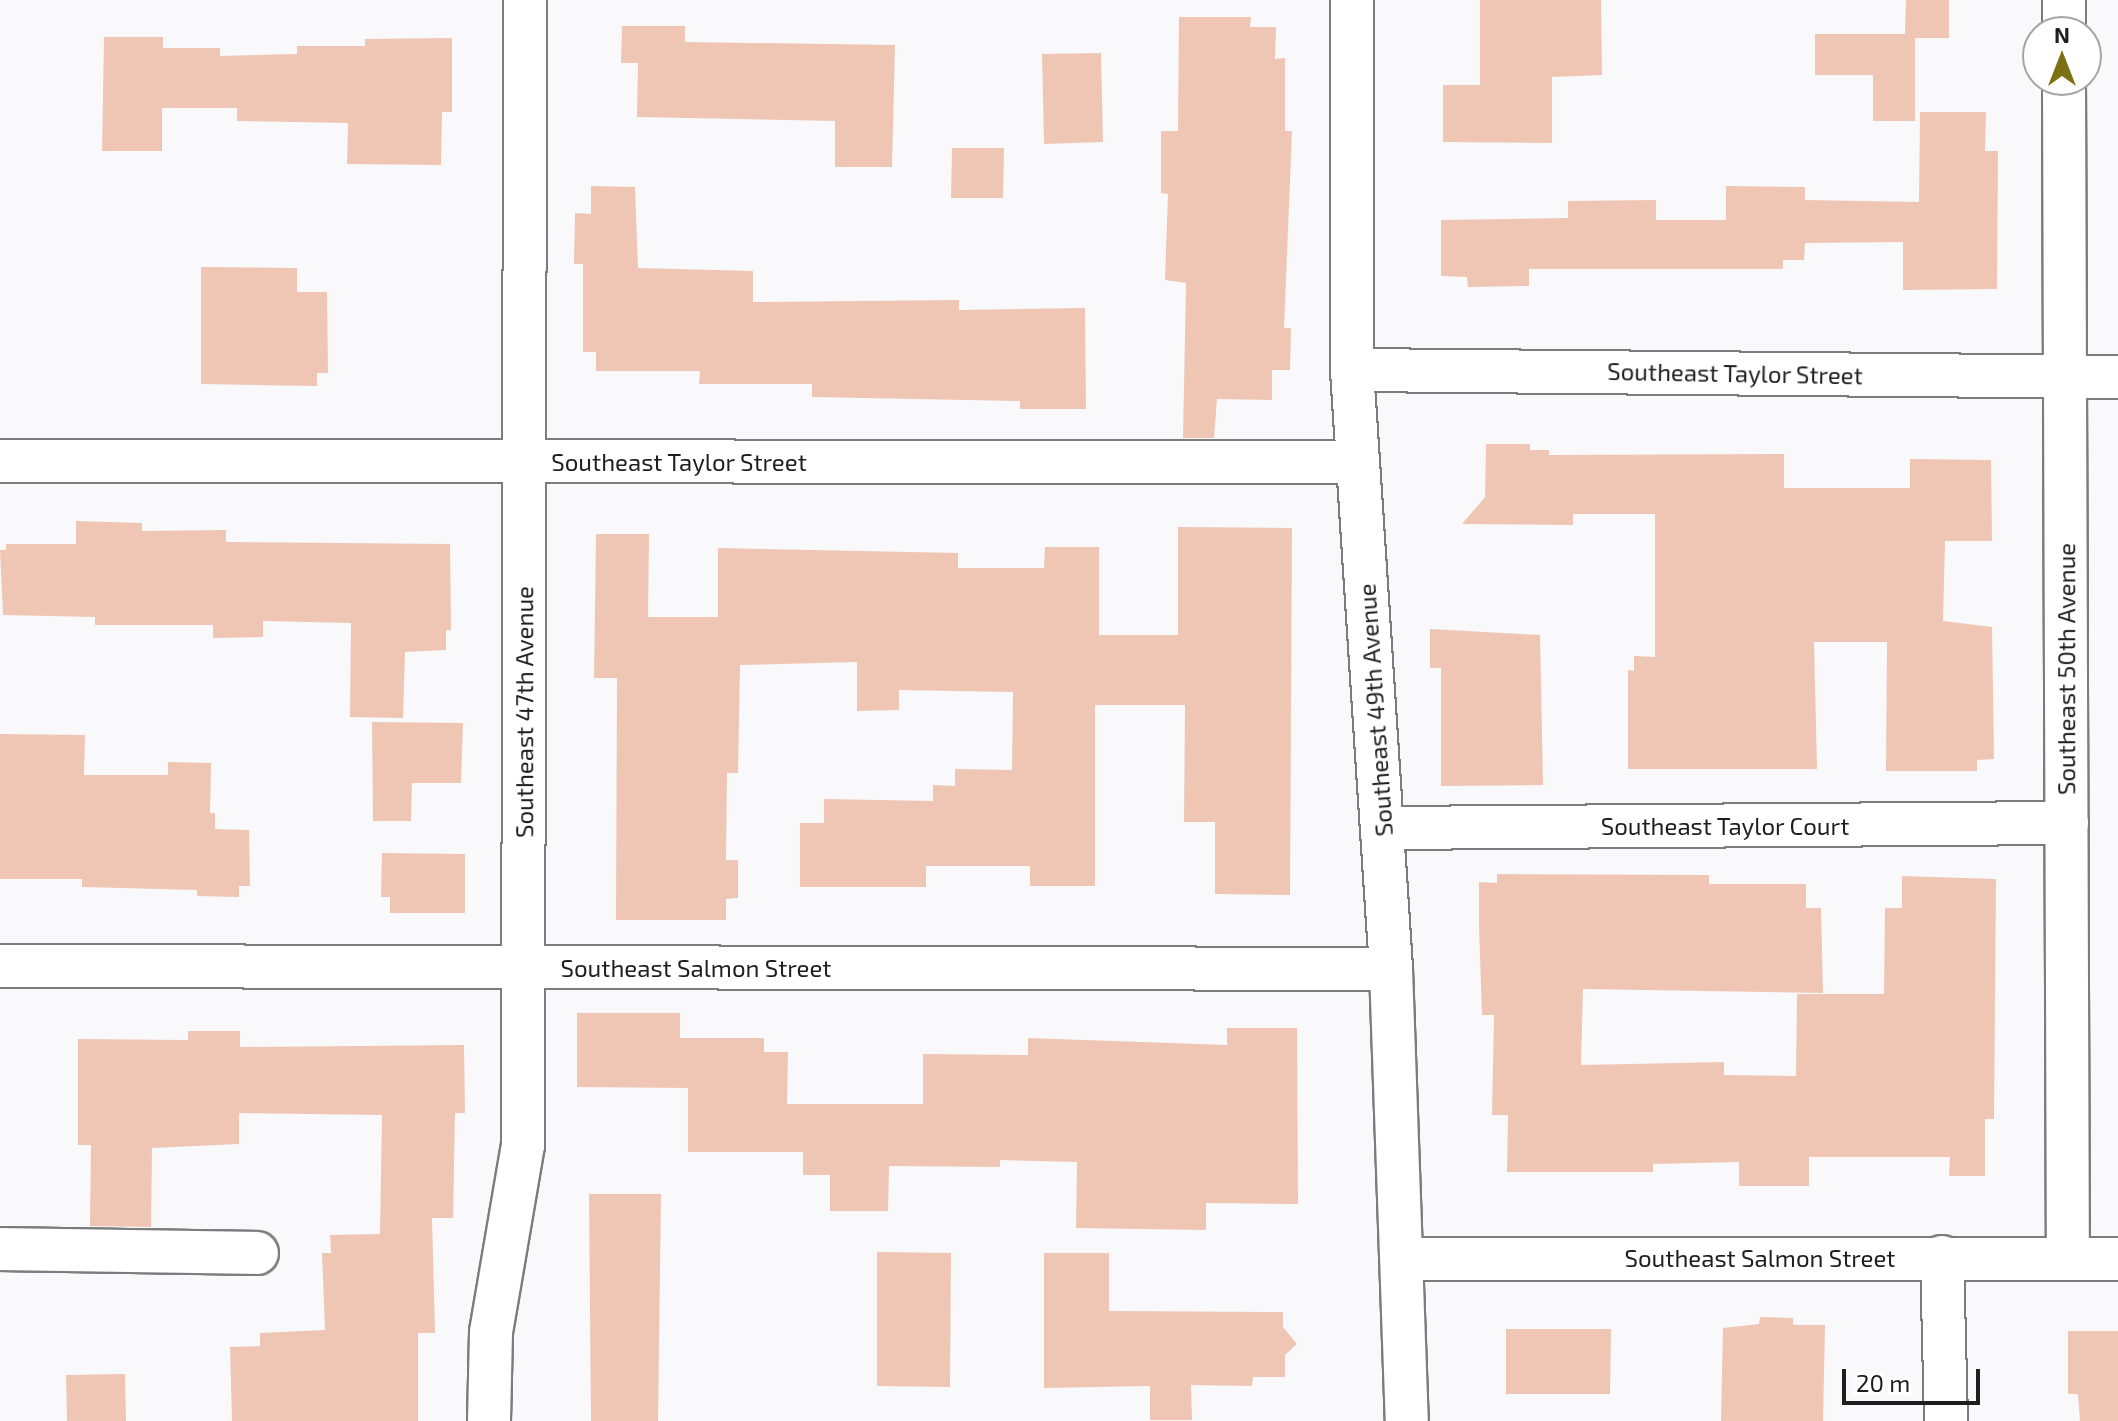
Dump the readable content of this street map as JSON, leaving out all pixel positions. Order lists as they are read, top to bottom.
{
  "streets": {
    "street": [
      "Southeast Taylor Street",
      "Southeast 50th Avenue",
      "Southeast 49th Avenue",
      "Southeast 47th Avenue",
      "Southeast Taylor Court",
      "Southeast Salmon Street"
    ]
  },
  "crossings": [
    ["Southeast Taylor Street", "Southeast 50th Avenue"],
    ["Southeast Taylor Street", "Southeast 49th Avenue"],
    ["Southeast Taylor Street", "Southeast 47th Avenue"],
    ["Southeast 50th Avenue", "Southeast Taylor Court"],
    ["Southeast 50th Avenue", "Southeast Salmon Street"],
    ["Southeast 49th Avenue", "Southeast Taylor Court"],
    ["Southeast 49th Avenue", "Southeast Salmon Street"],
    ["Southeast 47th Avenue", "Southeast Salmon Street"]
  ],
  "scale_bar": "20 m",
  "north": "top"
}
